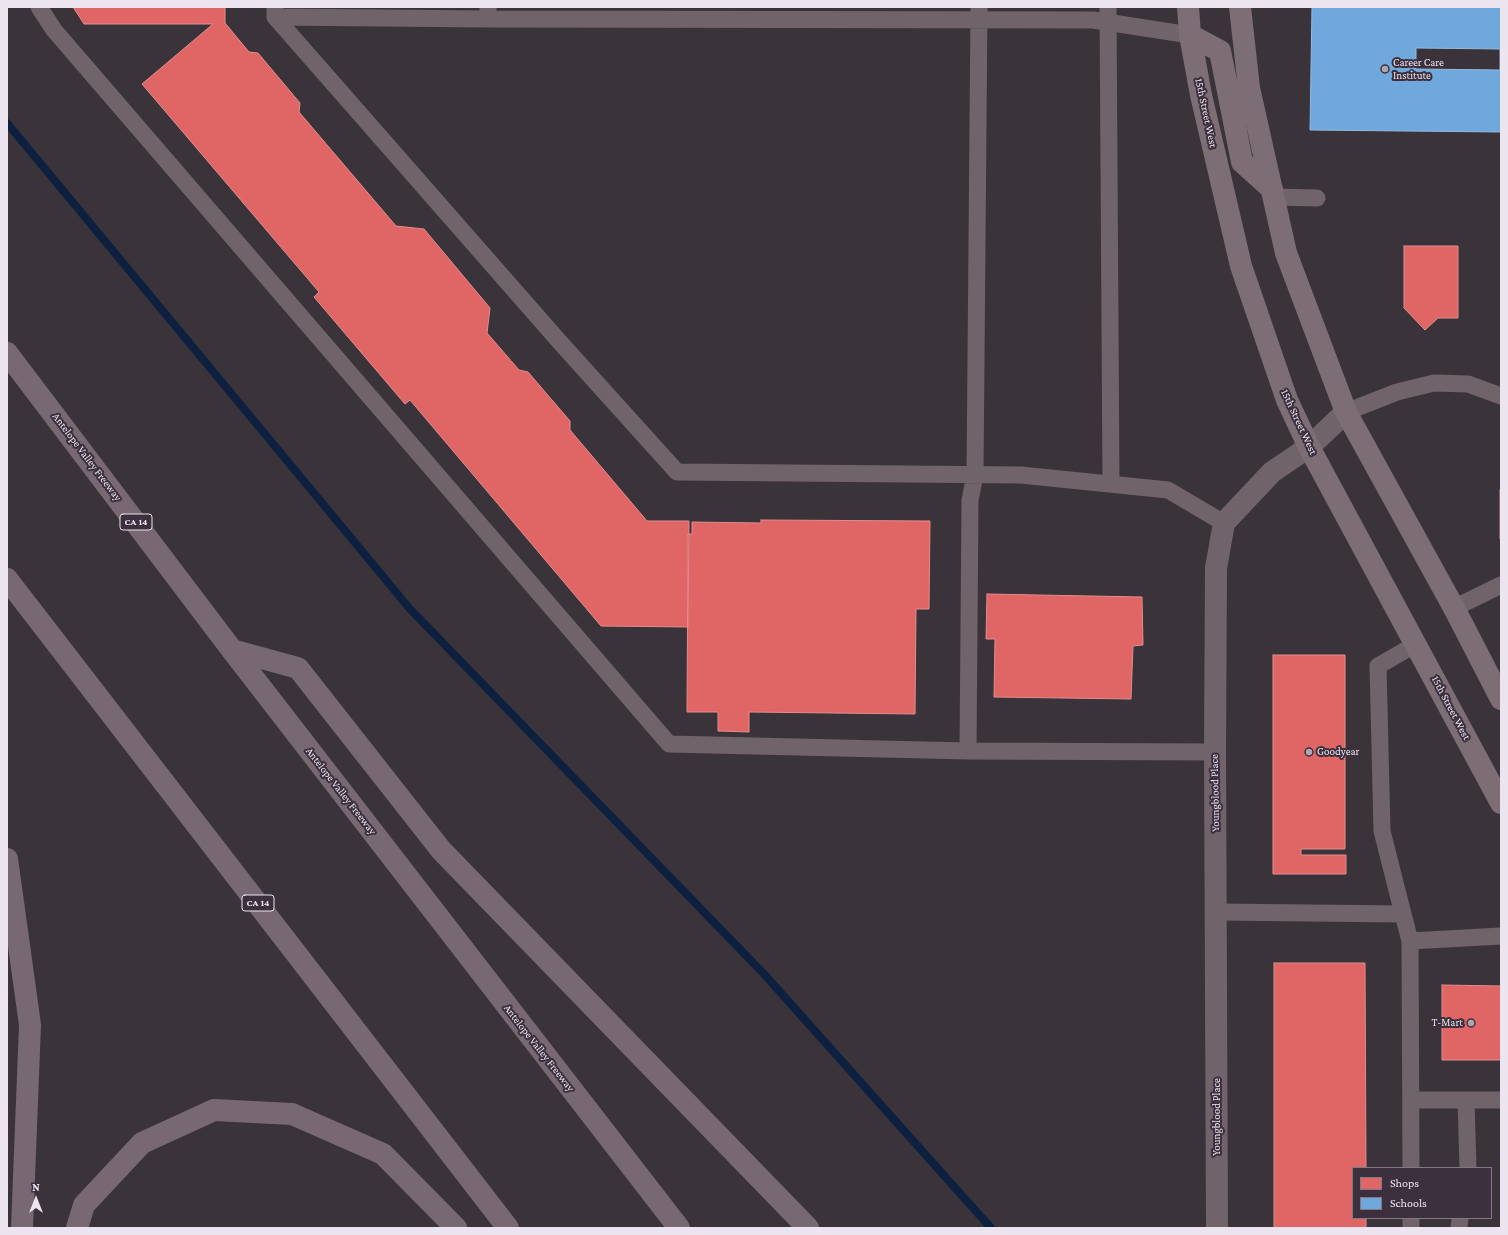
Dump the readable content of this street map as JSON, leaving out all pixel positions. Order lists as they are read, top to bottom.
{
  "streets": {
    "highway": ["Antelope Valley Freeway", "CA 14"],
    "street": ["15th Street West", "Youngblood Place"]
  },
  "places": ["Career Care Institute", "Goodyear", "T-Mart"],
  "legend": ["Shops", "Schools"],
  "north": "top"
}
